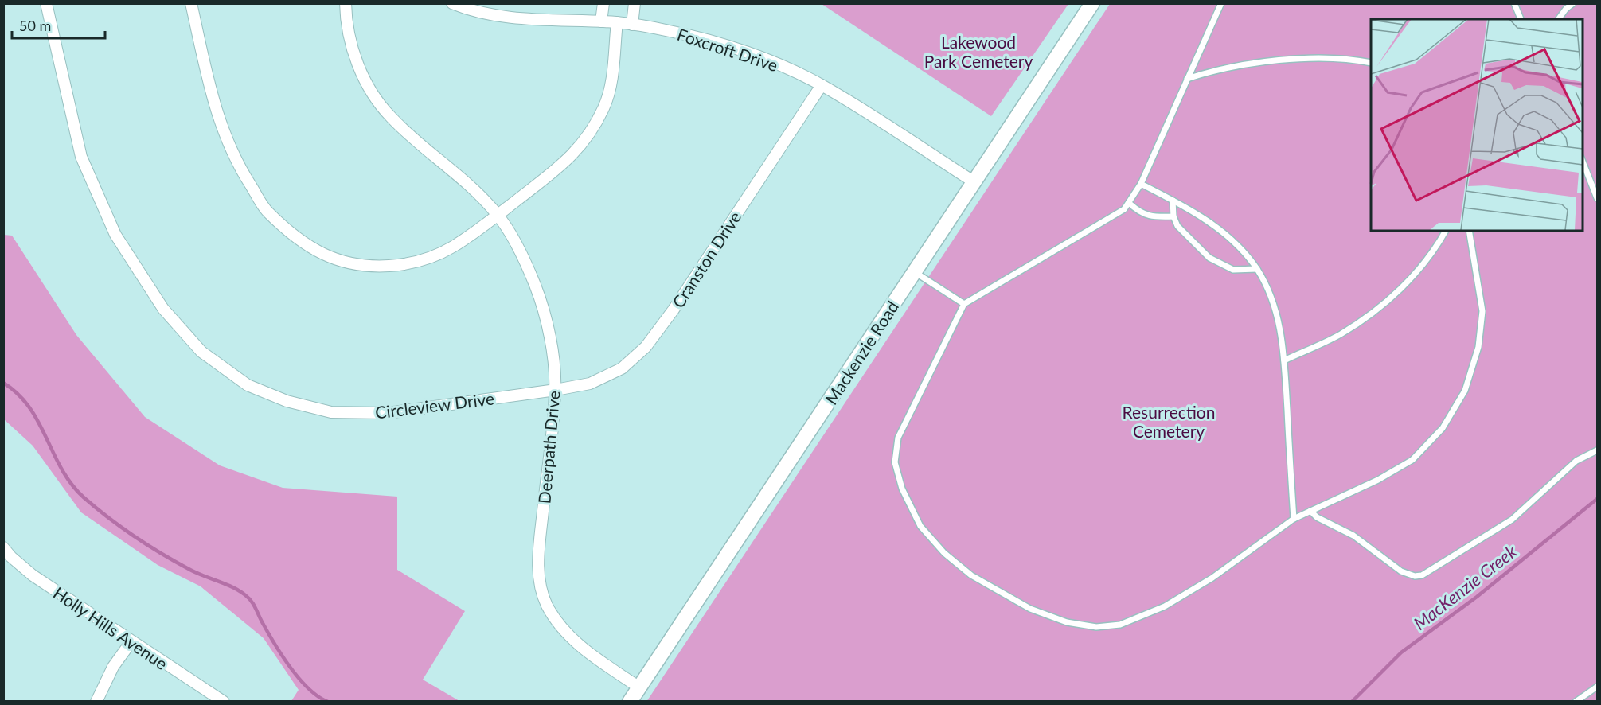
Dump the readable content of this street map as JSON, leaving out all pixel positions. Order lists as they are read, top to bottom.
{
  "streets": {
    "main road": ["Mackenzie Road"],
    "street": [
      "Foxcroft Drive",
      "Cranston Drive",
      "Circleview Drive",
      "Deerpath Drive",
      "Holly Hills Avenue"
    ]
  },
  "crossings": [
    ["Foxcroft Drive", "Cranston Drive"],
    ["Foxcroft Drive", "Mackenzie Road"],
    ["Cranston Drive", "Circleview Drive"],
    ["Cranston Drive", "Deerpath Drive"],
    ["Mackenzie Road", "Deerpath Drive"],
    ["Circleview Drive", "Deerpath Drive"]
  ],
  "water": ["MacKenzie Creek"],
  "parks": ["Lakewood Park Cemetery", "Resurrection Cemetery"],
  "scale_bar": "50 m"
}
